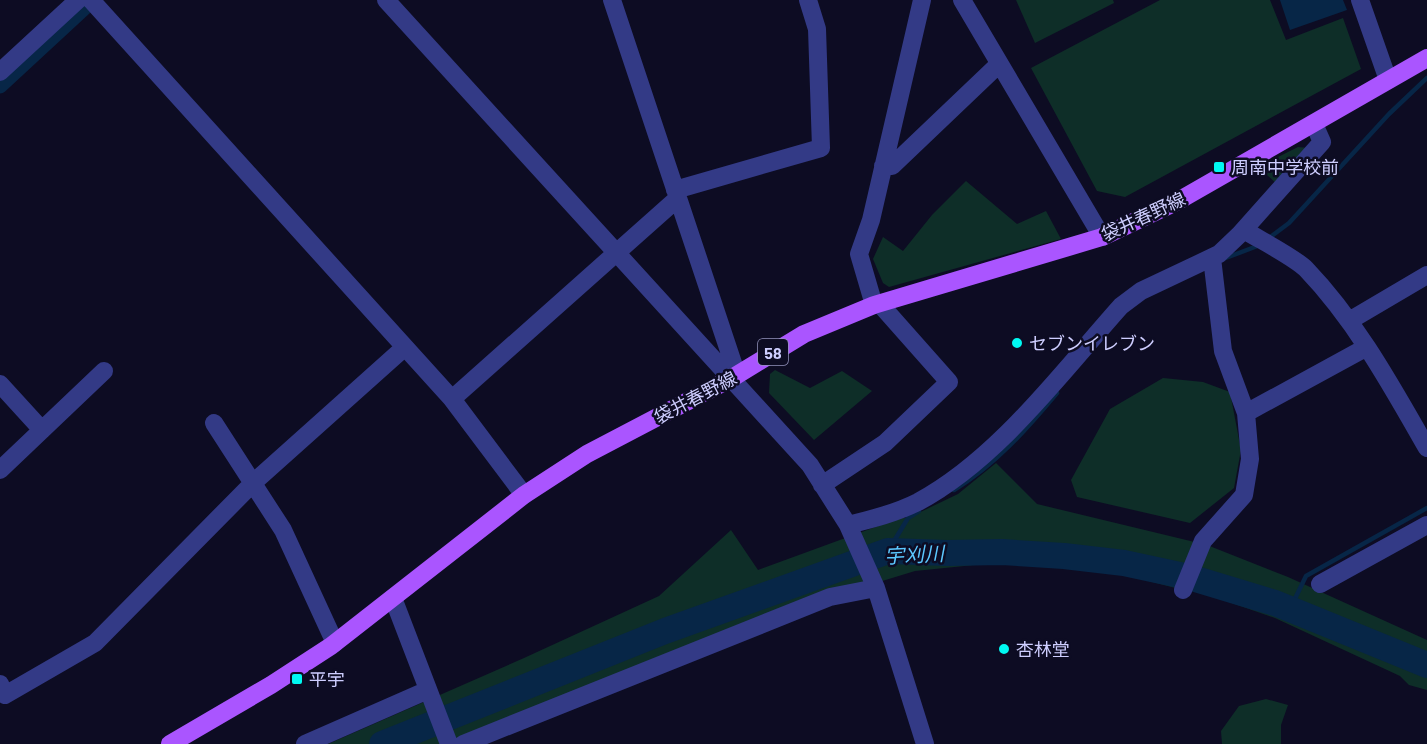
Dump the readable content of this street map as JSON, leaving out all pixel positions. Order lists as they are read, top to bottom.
{
  "streets": {
    "main road": ["袋井春野線", "58"]
  },
  "water": ["宇刈川"],
  "places": {
    "transit": ["周南中学校前", "平宇"],
    "other": ["セブンイレブン", "杏林堂"]
  }
}
